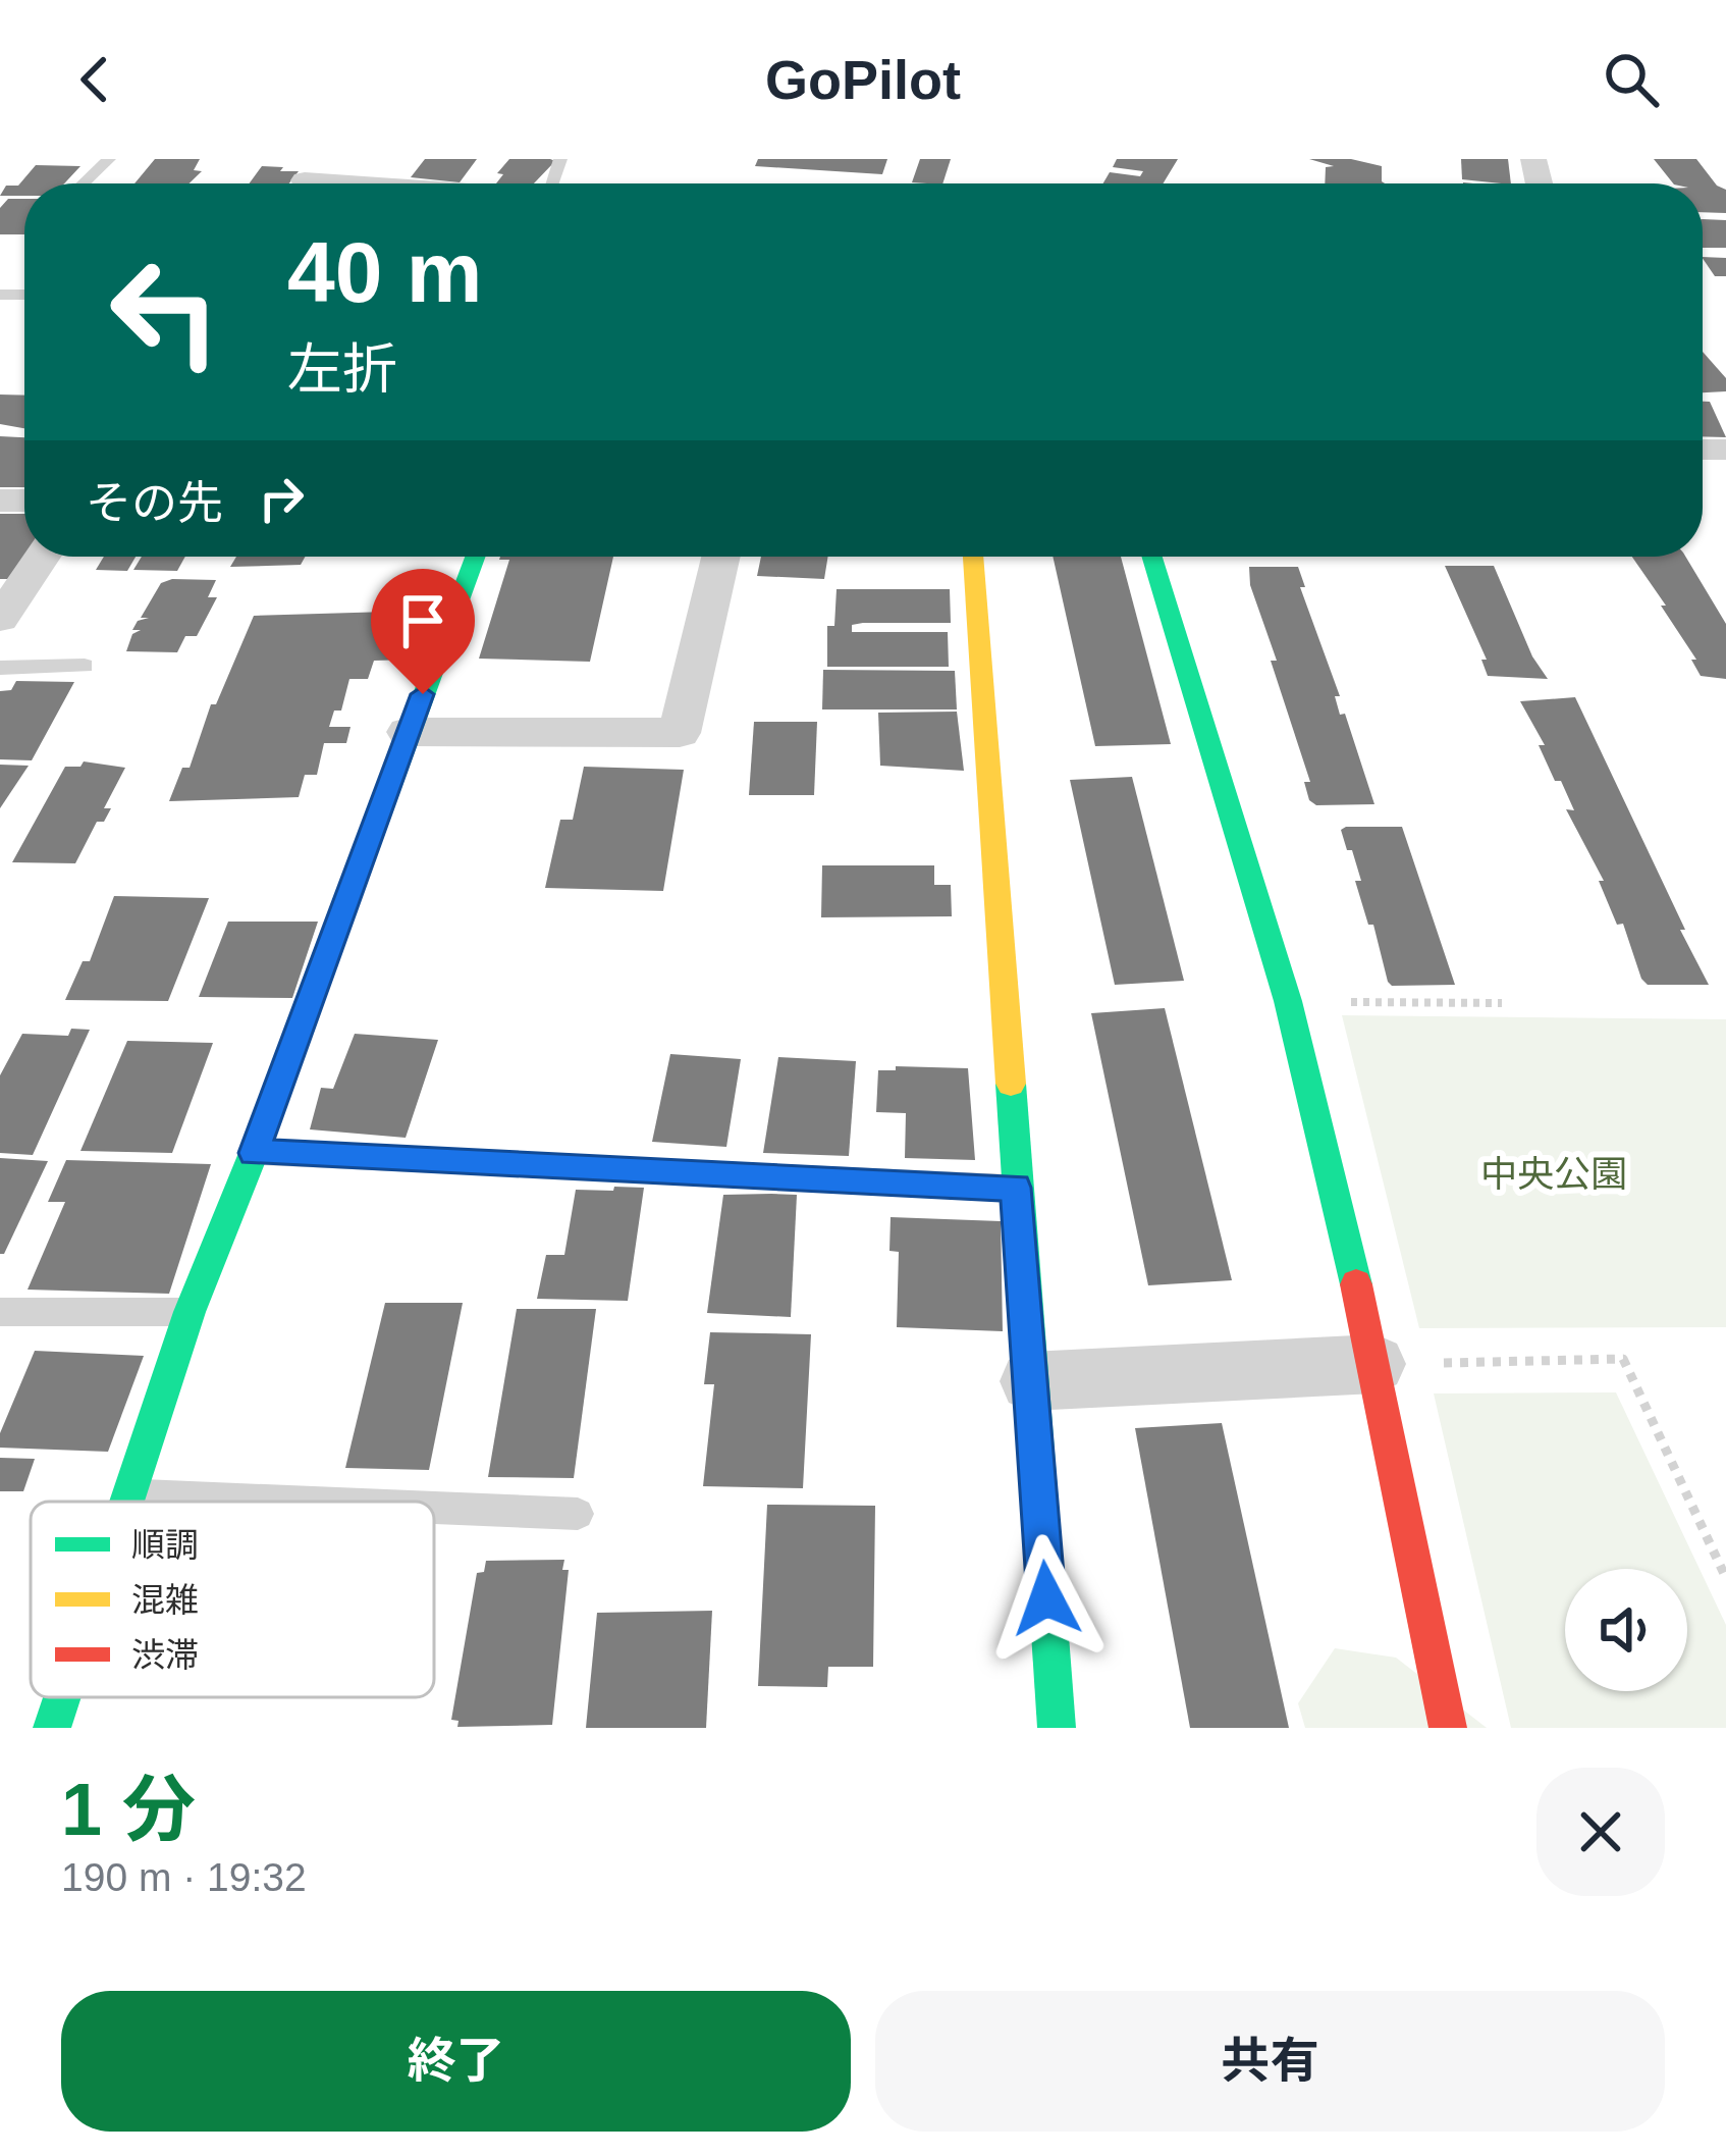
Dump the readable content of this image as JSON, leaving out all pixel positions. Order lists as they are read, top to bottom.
{
  "parks": ["中央公園"],
  "legend": ["順調", "混雑", "渋滞"],
  "page": {
    "header": "GoPilot",
    "turn": ["40 m", "左折"],
    "then": "その先",
    "heading": ["1 分", "190 m · 19:32"],
    "buttons": ["終了", "共有"]
  }
}
